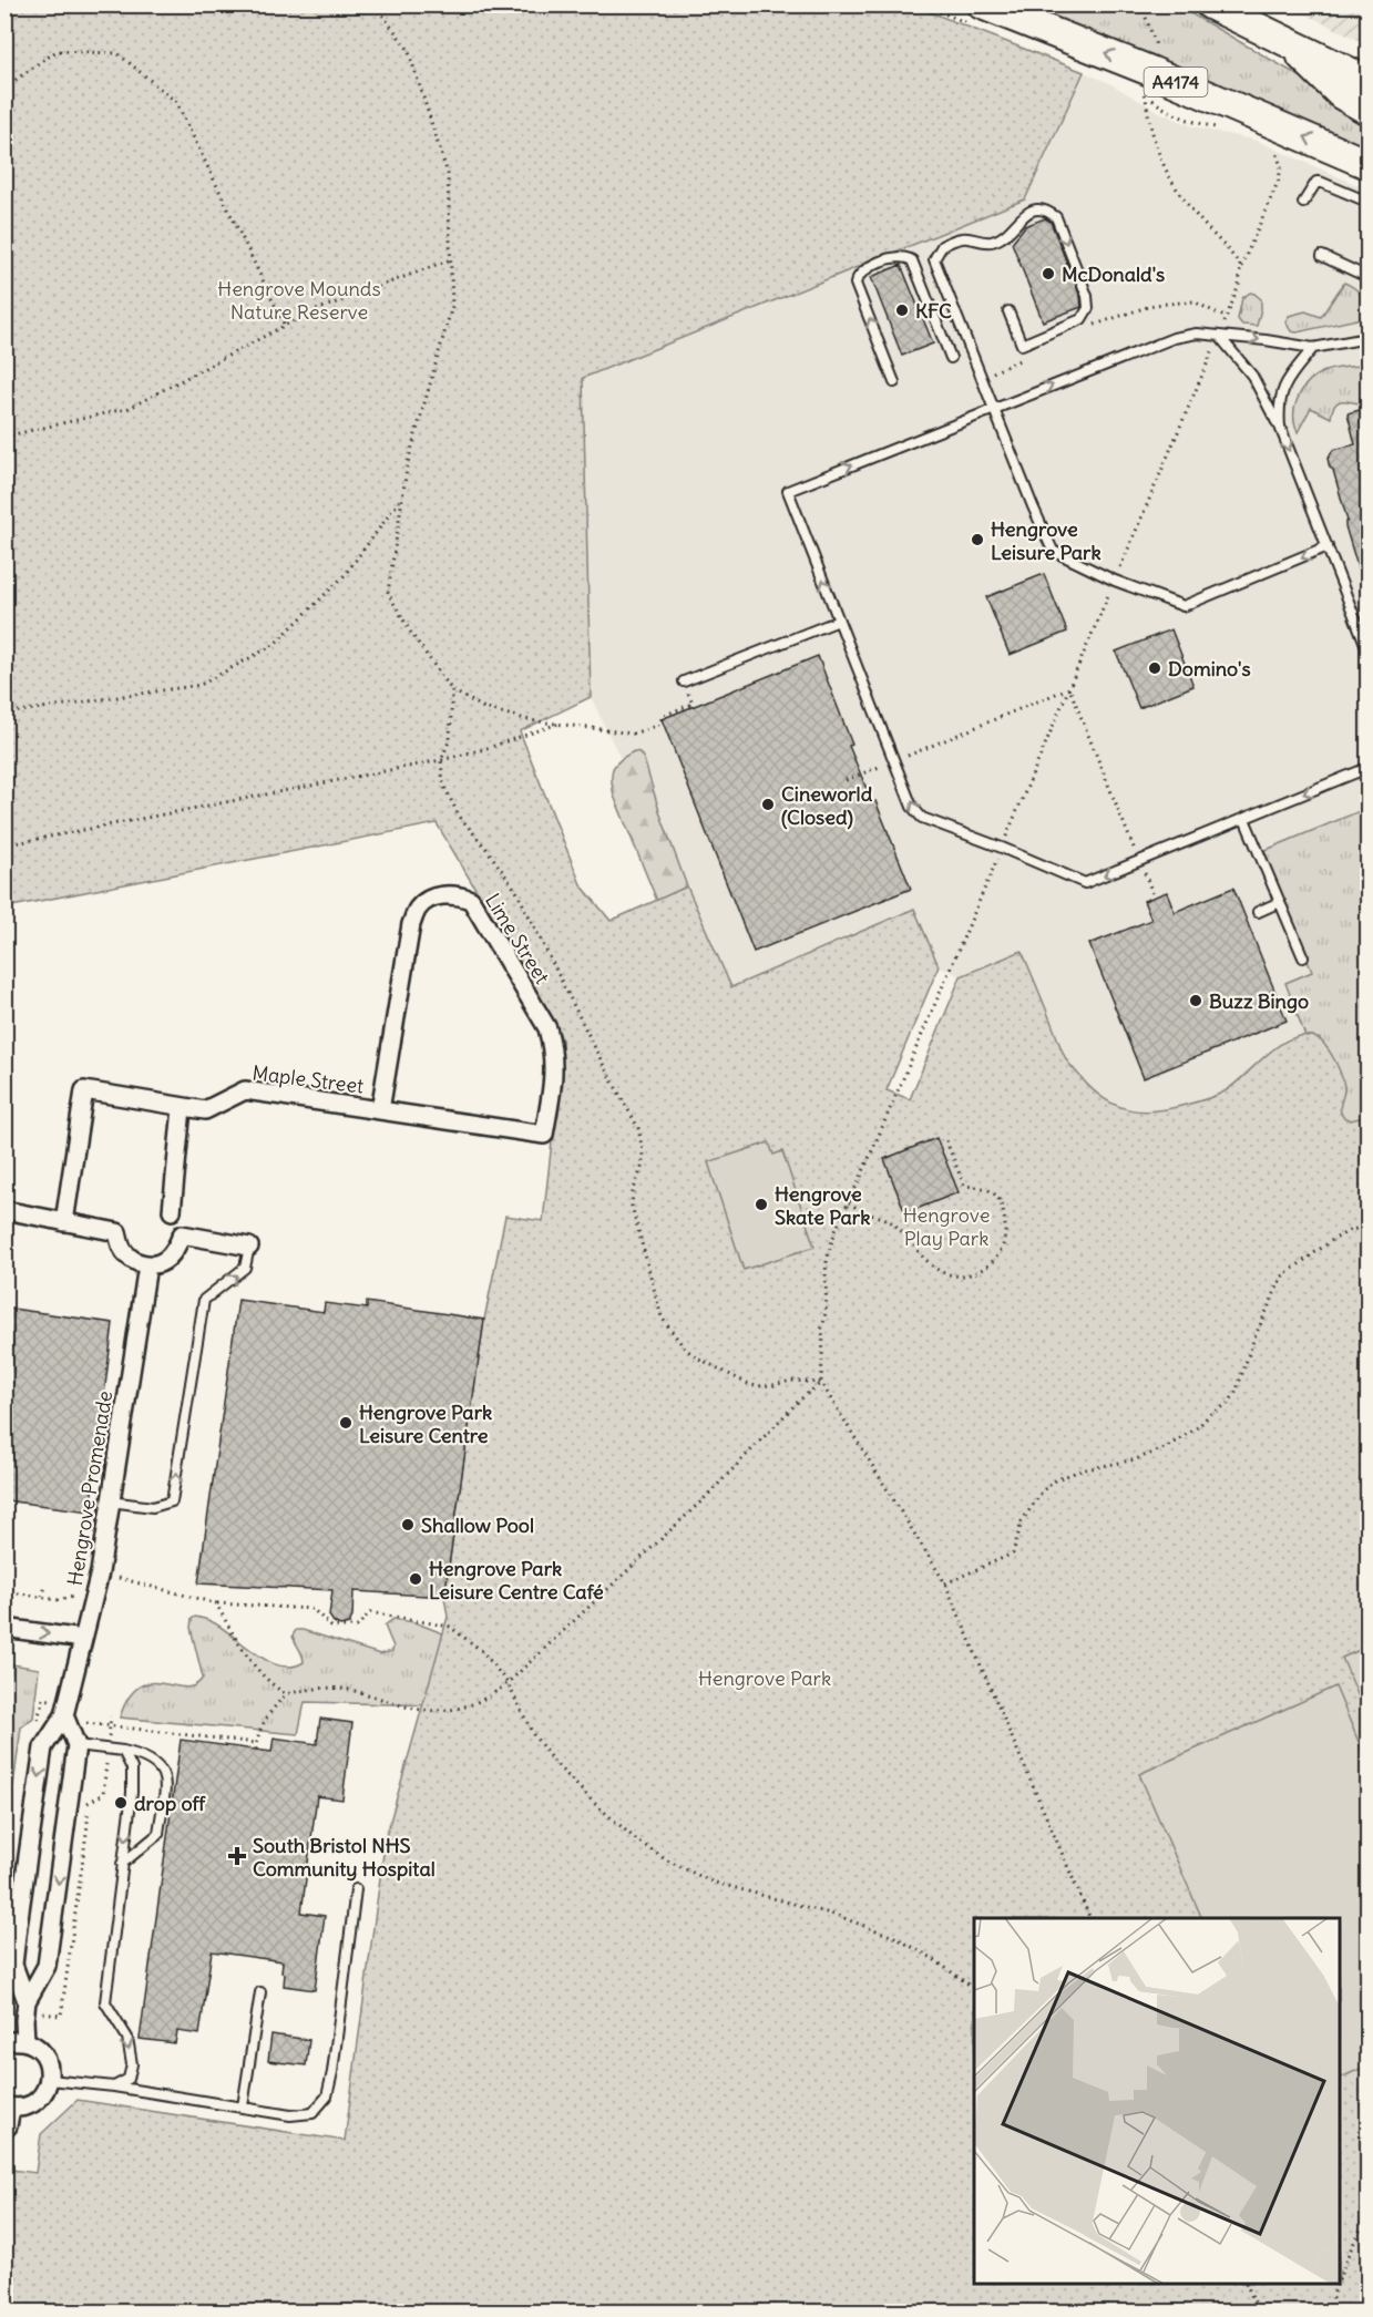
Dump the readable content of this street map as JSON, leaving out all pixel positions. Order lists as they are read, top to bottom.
{
  "streets": {
    "highway": ["A4174"],
    "street": ["Lime Street", "Maple Street", "Hengrove Promenade"]
  },
  "crossings": [
    ["Lime Street", "Maple Street"]
  ],
  "one_way": ["Hengrove Promenade"],
  "parks": ["Hengrove Mounds Nature Reserve", "Hengrove Play Park", "Hengrove Park"],
  "places": {
    "other": [
      "McDonald's",
      "KFC",
      "Hengrove Leisure Park",
      "Domino's",
      "Cineworld (Closed)",
      "Buzz Bingo",
      "Hengrove Skate Park",
      "Hengrove Park Leisure Centre",
      "Shallow Pool",
      "Hengrove Park Leisure Centre Café",
      "drop off"
    ],
    "health": ["South Bristol NHS Community Hospital"]
  }
}
